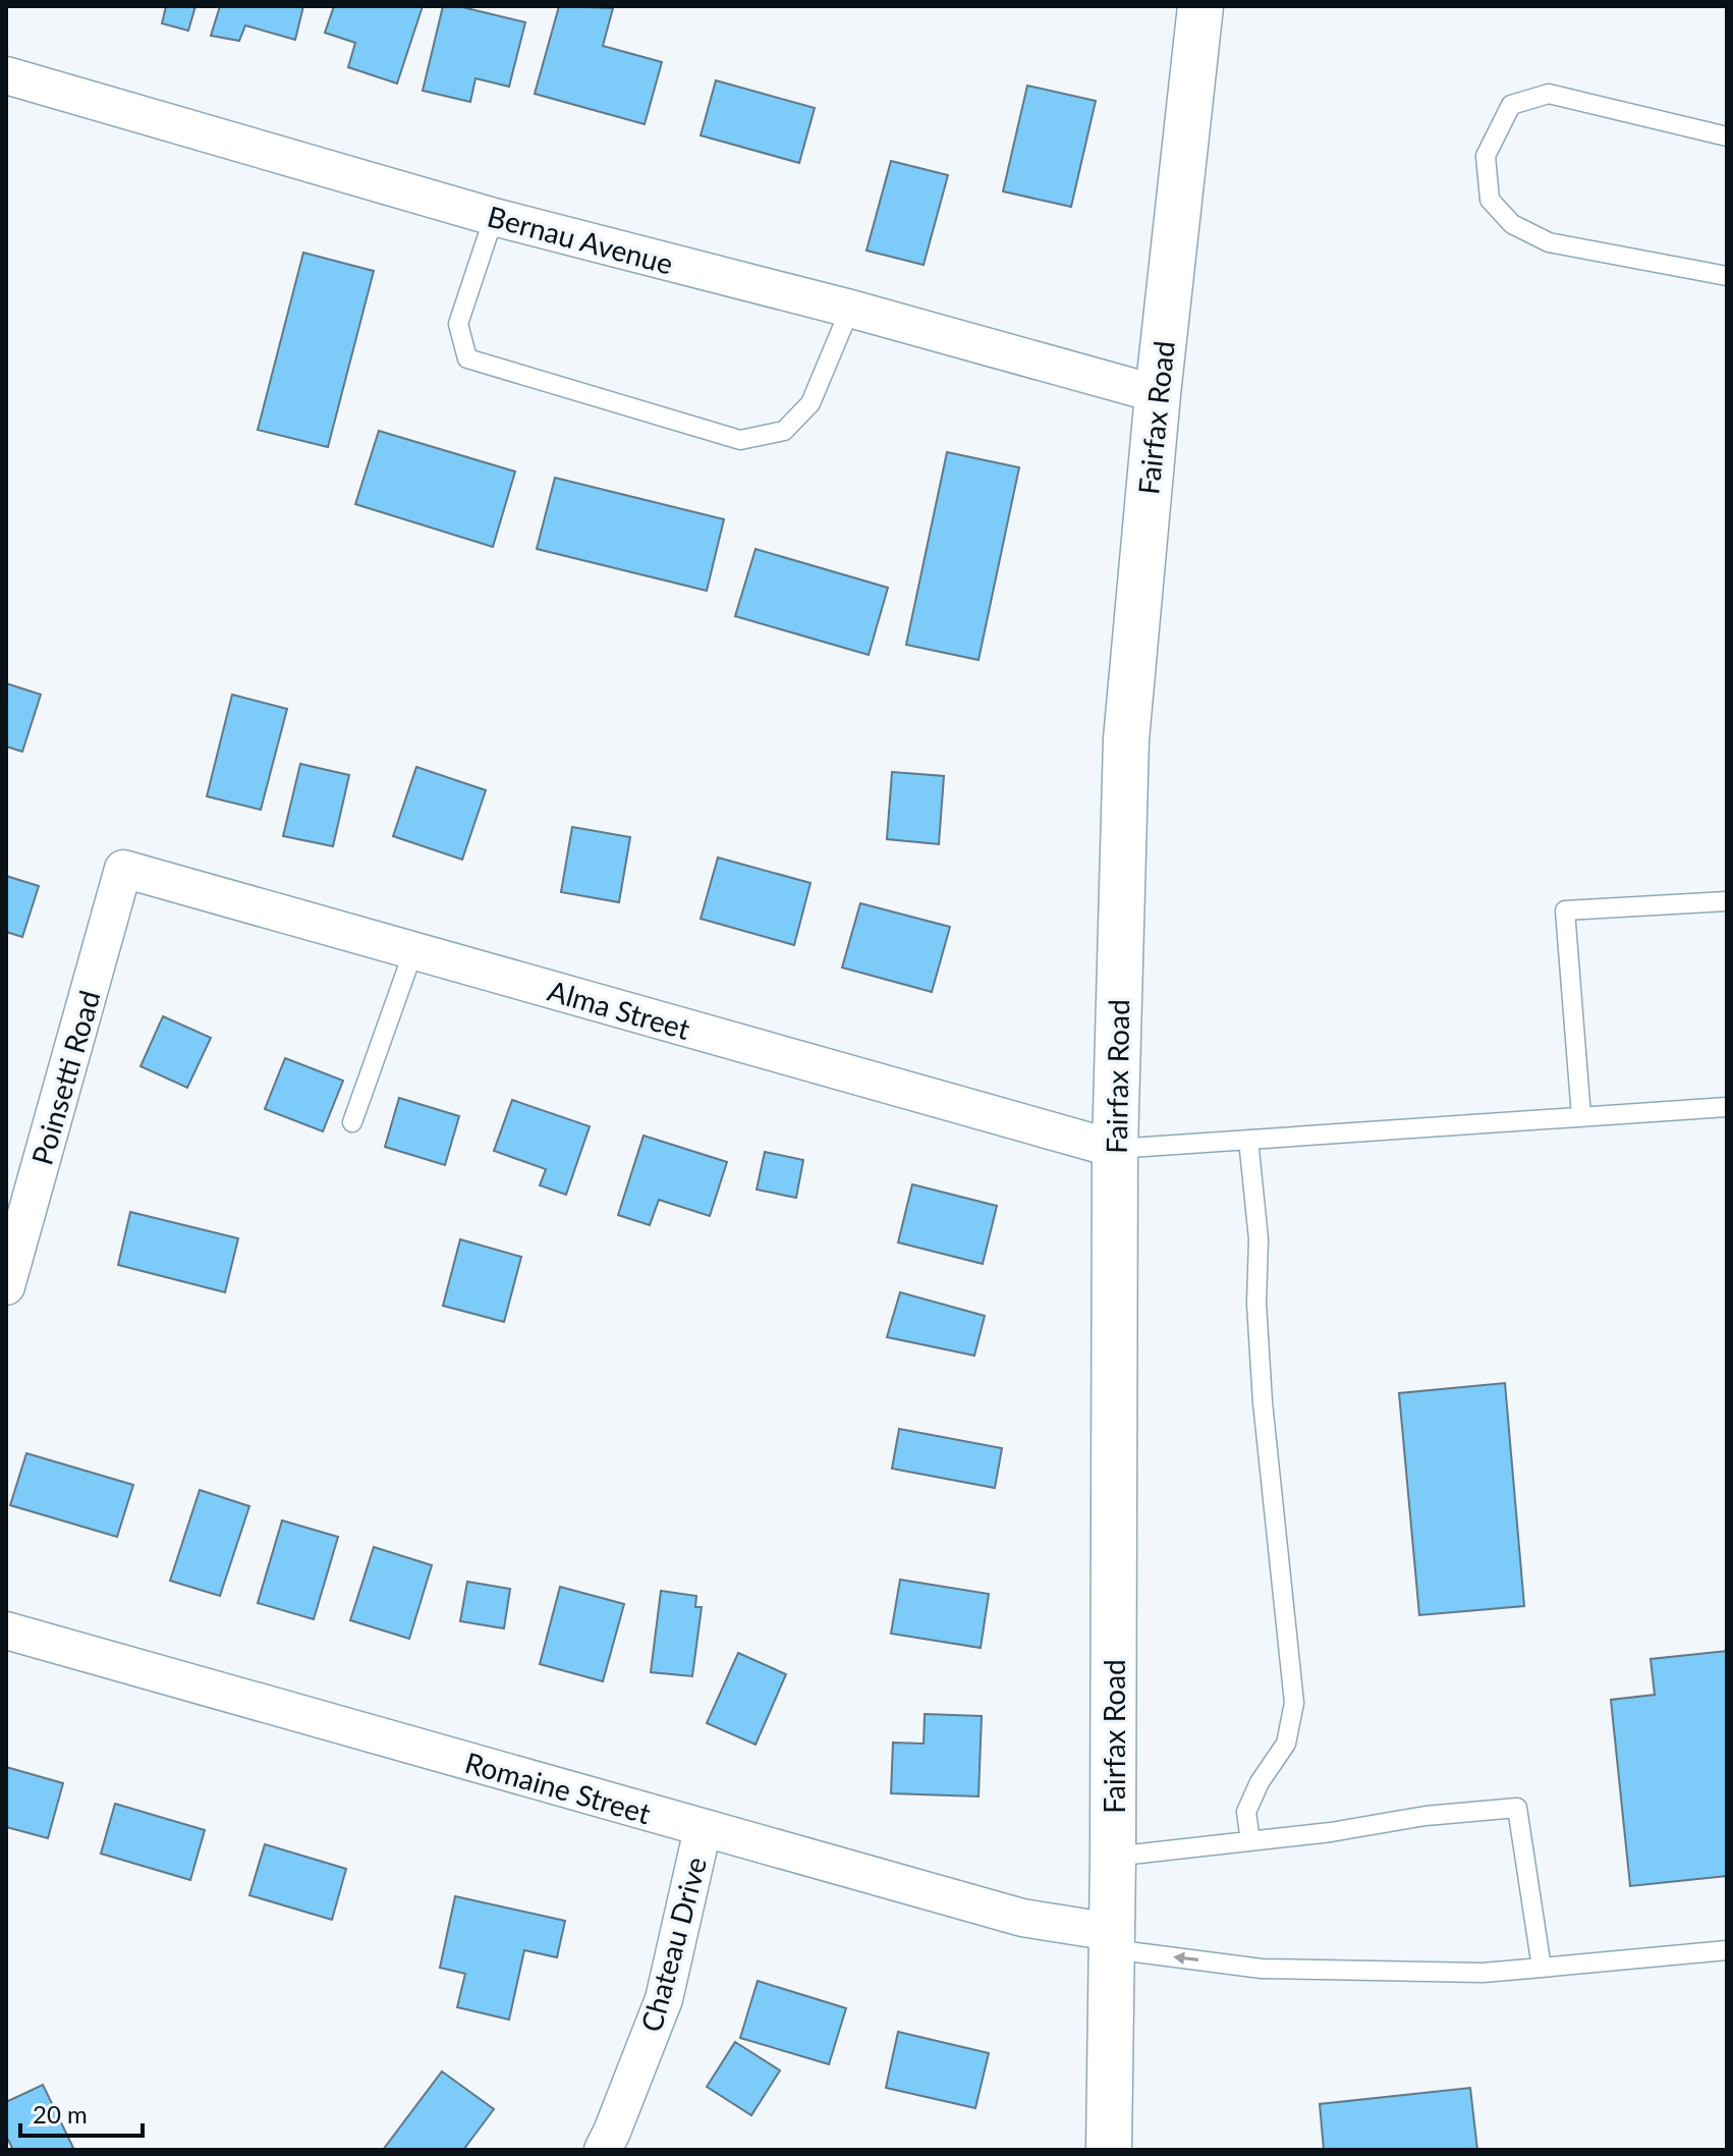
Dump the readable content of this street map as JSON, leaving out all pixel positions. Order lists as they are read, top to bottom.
{
  "streets": {
    "street": [
      "Bernau Avenue",
      "Fairfax Road",
      "Alma Street",
      "Poinsetti Road",
      "Romaine Street",
      "Chateau Drive"
    ]
  },
  "crossings": [
    ["Bernau Avenue", "Fairfax Road"],
    ["Fairfax Road", "Alma Street"],
    ["Fairfax Road", "Romaine Street"],
    ["Alma Street", "Poinsetti Road"],
    ["Romaine Street", "Chateau Drive"]
  ],
  "scale_bar": "20 m"
}
